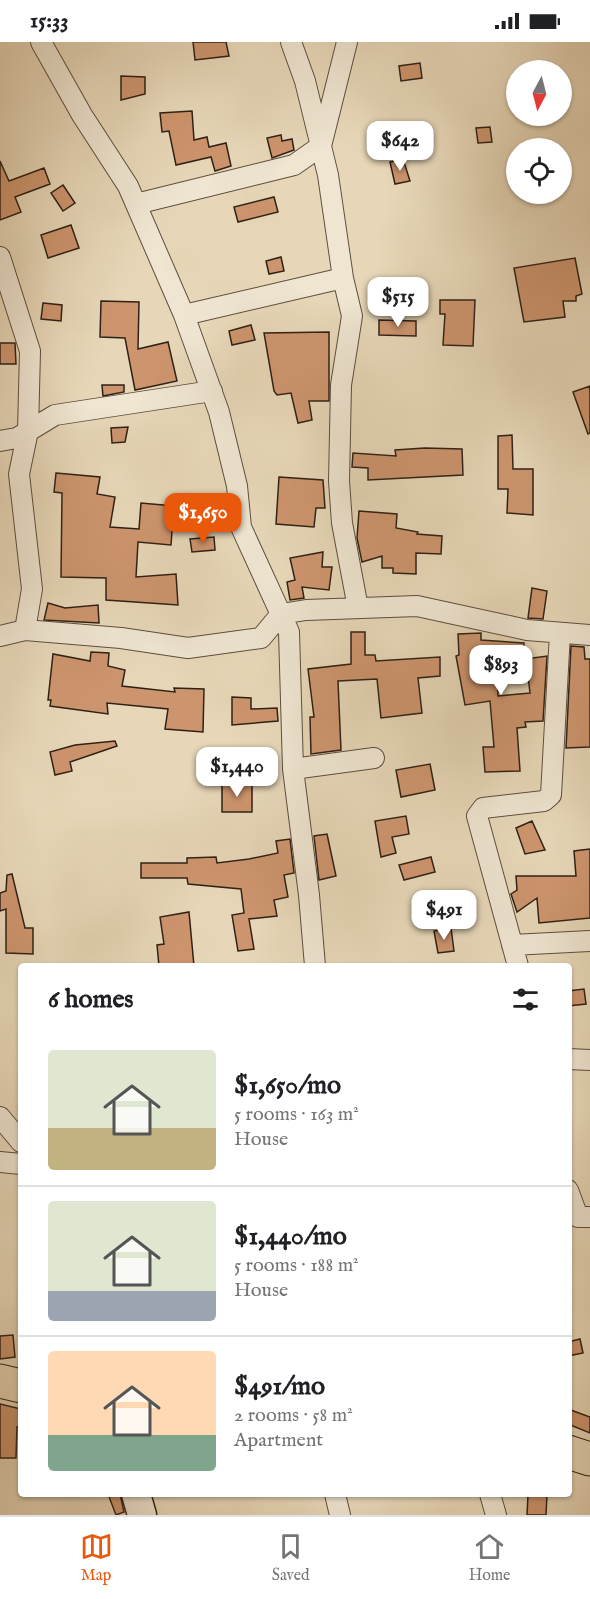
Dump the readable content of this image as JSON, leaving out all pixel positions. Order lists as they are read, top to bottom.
{
  "north": "bottom",
  "page": {
    "status": "15:33",
    "price": [
      "$642",
      "$515",
      "$1,650",
      "$893",
      "$1,440",
      "$491"
    ],
    "heading": "6 homes",
    "list": [
      {
        "name": "$1,650/mo",
        "note": "5 rooms · 163 m² · House"
      },
      {
        "name": "$1,440/mo",
        "note": "5 rooms · 188 m² · House"
      },
      {
        "name": "$491/mo",
        "note": "2 rooms · 58 m² · Apartment"
      }
    ],
    "tabs": ["Map", "Saved", "Home"]
  }
}
